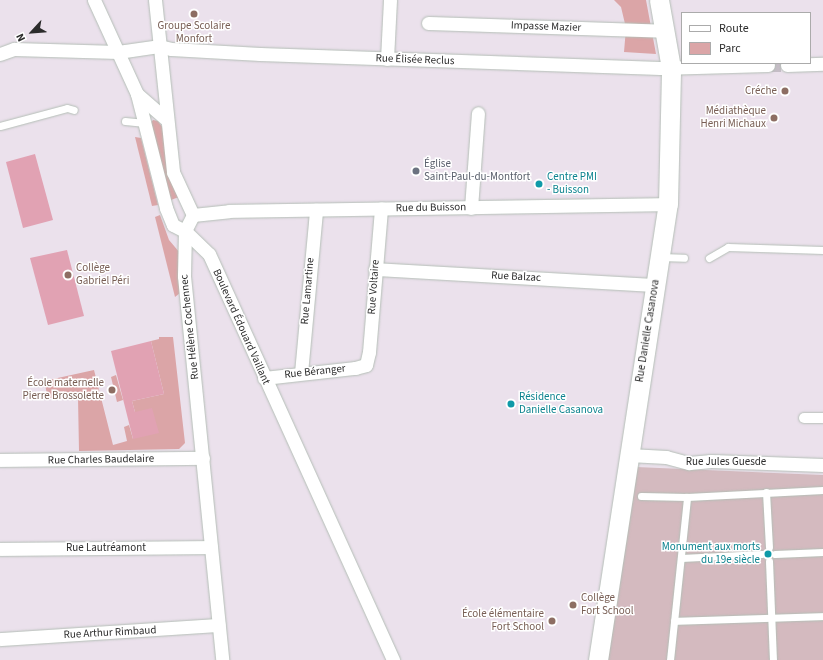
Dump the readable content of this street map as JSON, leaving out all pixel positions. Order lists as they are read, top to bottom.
{
  "streets": {
    "main road": ["Rue Danielle Casanova"],
    "street": [
      "Impasse Mazier",
      "Rue Élisée Reclus",
      "Rue du Buisson",
      "Rue Balzac",
      "Rue Voltaire",
      "Rue Lamartine",
      "Rue Hélène Cochennec",
      "Boulevard Édouard Vaillant",
      "Rue Béranger",
      "Rue Charles Baudelaire",
      "Rue Jules Guesde",
      "Rue Lautréamont",
      "Rue Arthur Rimbaud"
    ]
  },
  "crossings": [
    ["Impasse Mazier", "Rue Danielle Casanova"],
    ["Rue Élisée Reclus", "Boulevard Édouard Vaillant"],
    ["Rue Élisée Reclus", "Rue Danielle Casanova"],
    ["Rue du Buisson", "Rue Voltaire"],
    ["Rue du Buisson", "Rue Lamartine"],
    ["Rue du Buisson", "Rue Hélène Cochennec"],
    ["Rue du Buisson", "Rue Danielle Casanova"],
    ["Rue Balzac", "Rue Voltaire"],
    ["Rue Balzac", "Rue Danielle Casanova"],
    ["Rue Voltaire", "Rue Béranger"],
    ["Rue Lamartine", "Rue Béranger"],
    ["Rue Hélène Cochennec", "Boulevard Édouard Vaillant"],
    ["Rue Hélène Cochennec", "Rue Charles Baudelaire"],
    ["Rue Hélène Cochennec", "Rue Lautréamont"],
    ["Rue Hélène Cochennec", "Rue Arthur Rimbaud"],
    ["Boulevard Édouard Vaillant", "Rue Béranger"],
    ["Rue Danielle Casanova", "Rue Jules Guesde"]
  ],
  "places": [
    "Groupe Scolaire Monfort",
    "Créche",
    "Médiathèque Henri Michaux",
    "Église Saint-Paul-du-Montfort",
    "Centre PMI - Buisson",
    "Collège Gabriel Péri",
    "École maternelle Pierre Brossolette",
    "Résidence Danielle Casanova",
    "Monument aux morts du 19e siècle",
    "Collège Fort School",
    "École élémentaire Fort School"
  ],
  "legend": ["Route", "Parc"],
  "north": "bottom left"
}
